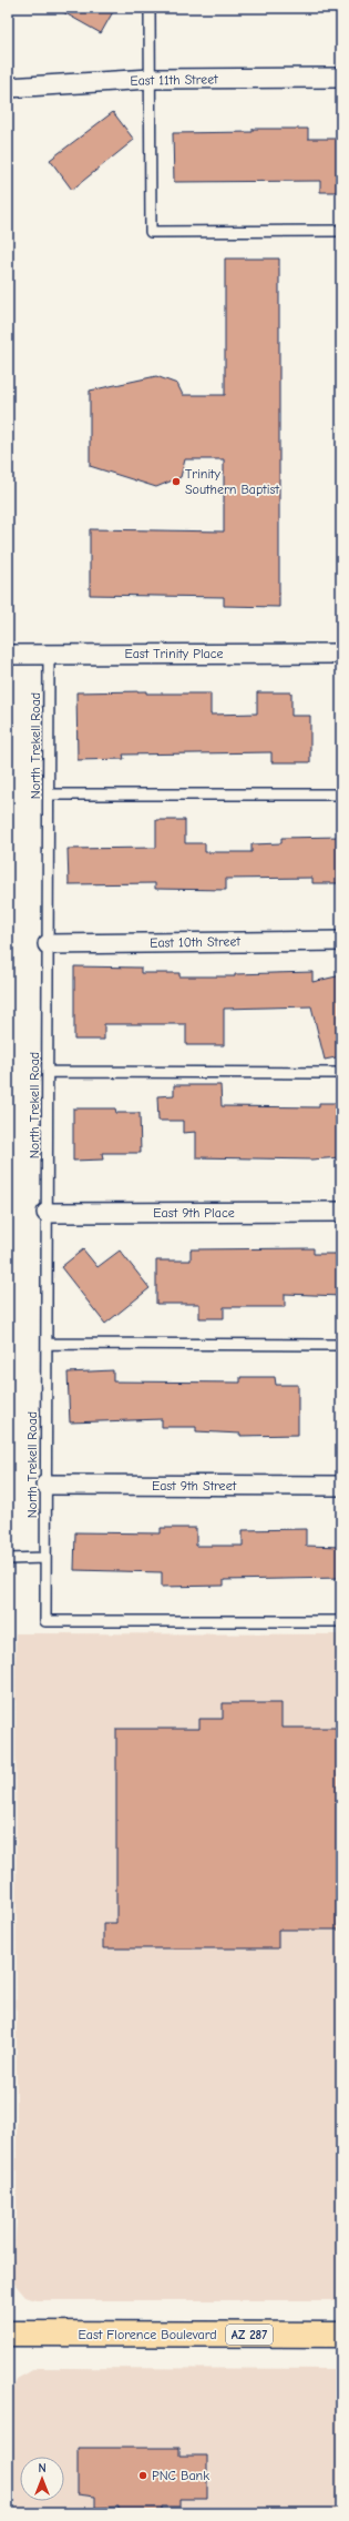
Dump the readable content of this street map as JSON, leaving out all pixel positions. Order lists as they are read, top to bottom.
{
  "streets": {
    "main road": ["East Florence Boulevard", "AZ 287"],
    "street": [
      "East 11th Street",
      "East Trinity Place",
      "East 10th Street",
      "East 9th Place",
      "East 9th Street"
    ],
    "lane": ["North Trekell Road"]
  },
  "crossings": [
    ["East Trinity Place", "North Trekell Road"],
    ["North Trekell Road", "East 10th Street"],
    ["North Trekell Road", "East 9th Place"],
    ["North Trekell Road", "East 9th Street"]
  ],
  "places": ["Trinity Southern Baptist", "PNC Bank"],
  "north": "top"
}
